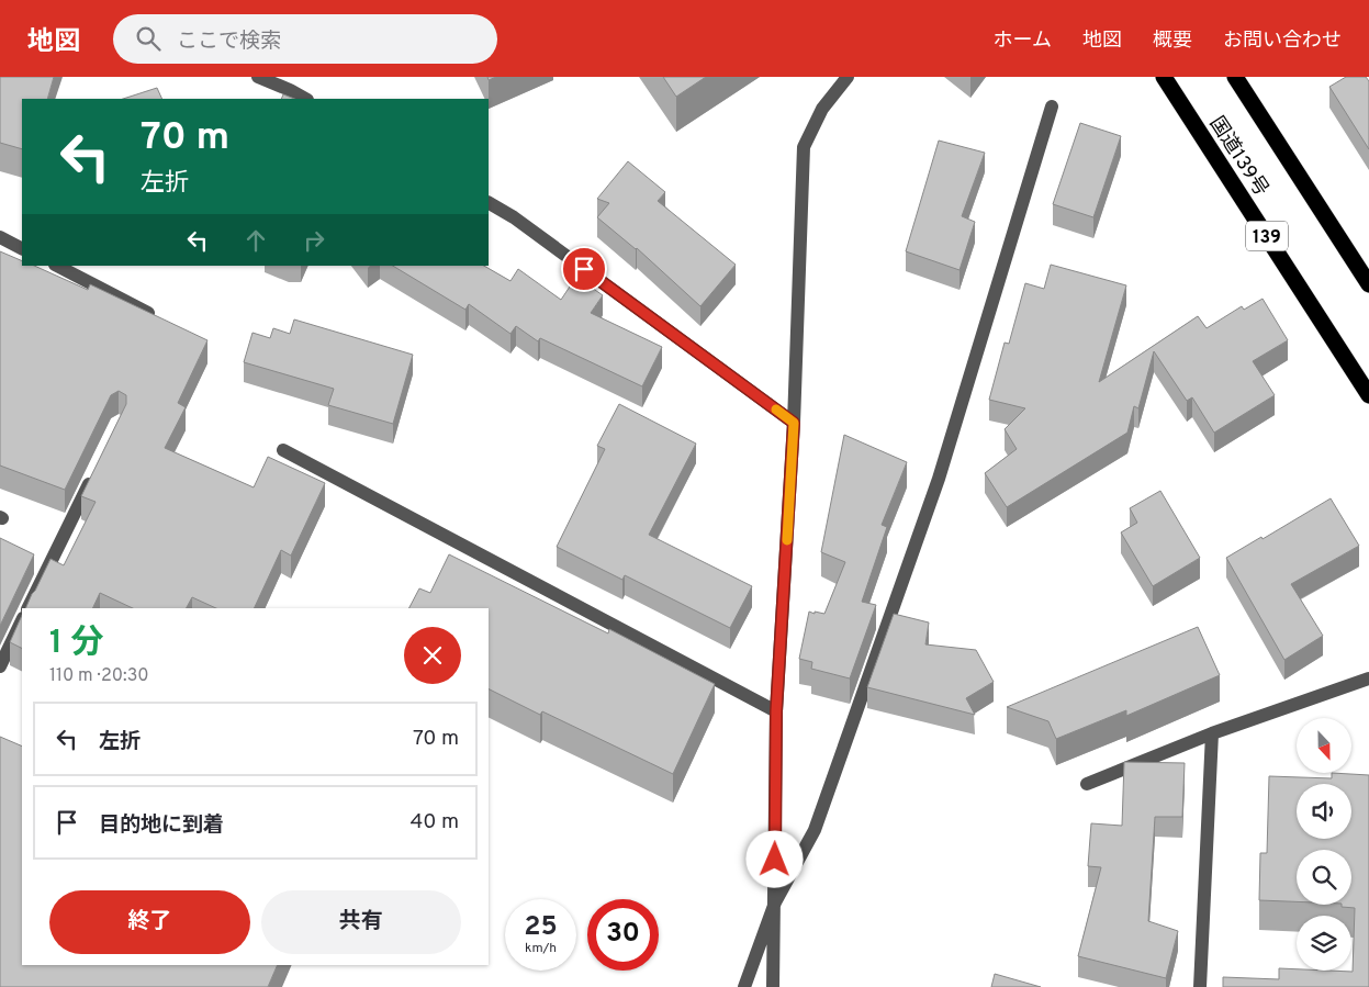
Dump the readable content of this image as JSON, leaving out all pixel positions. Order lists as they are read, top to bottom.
{
  "streets": {
    "highway": ["国道139号", "139"]
  },
  "north": "bottom",
  "page": {
    "header": "地図",
    "search": "ここで検索",
    "nav": [
      "ホーム",
      "地図",
      "概要",
      "お問い合わせ"
    ],
    "turn": ["70 m", "左折"],
    "heading": ["1 分", "110 m · 20:30"],
    "list": [
      {
        "name": "左折",
        "value": "70 m"
      },
      {
        "name": "目的地に到着",
        "value": "40 m"
      }
    ],
    "buttons": ["終了", "共有"],
    "speed": "25 km/h",
    "limit": "30"
  }
}
